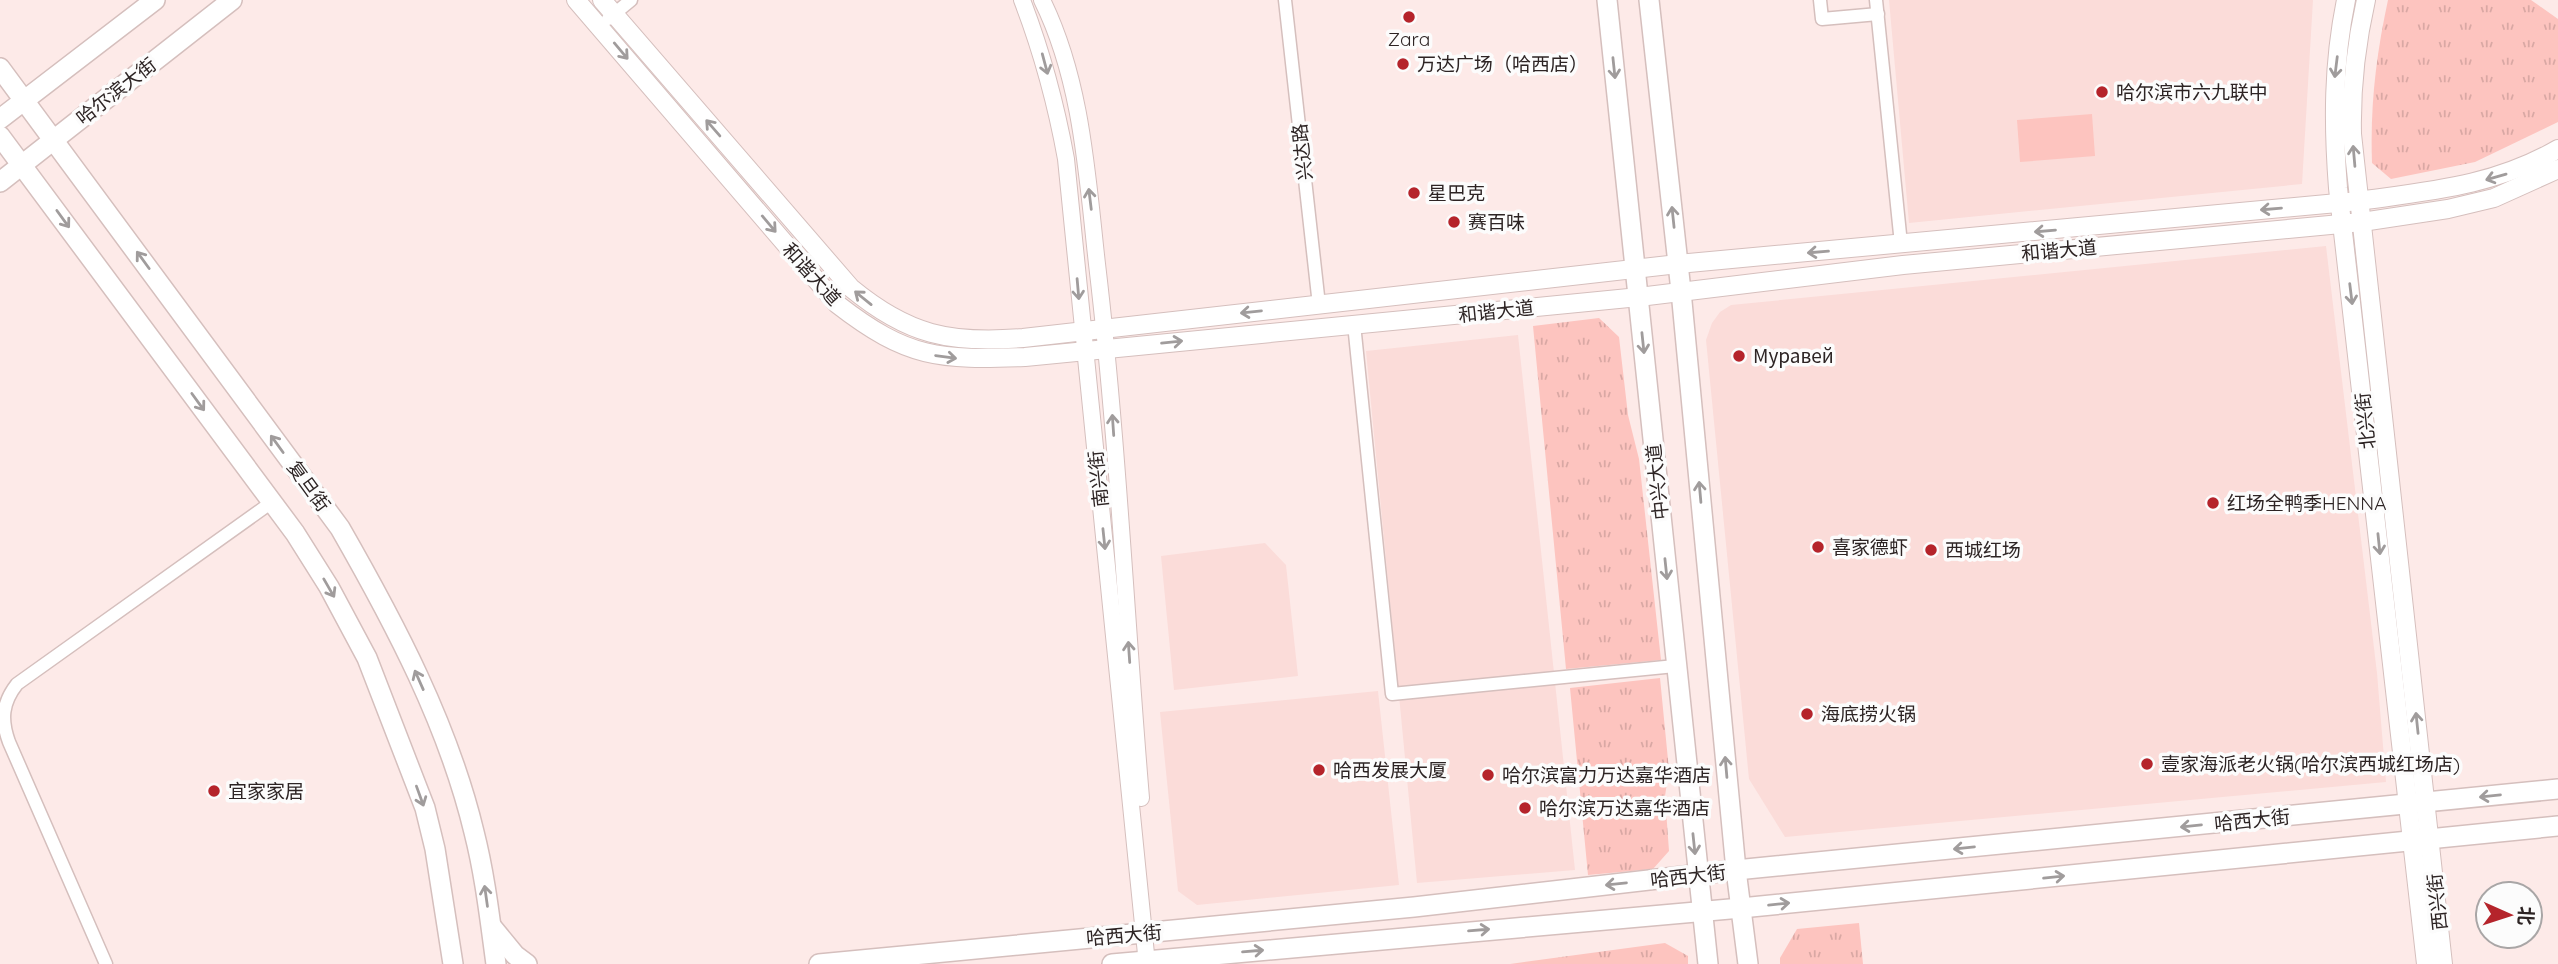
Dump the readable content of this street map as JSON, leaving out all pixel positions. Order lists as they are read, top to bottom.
{
  "streets": {
    "main road": [
      "哈尔滨大街",
      "和谐大道",
      "北兴街",
      "中兴大道",
      "复旦街",
      "哈西大街",
      "西兴街"
    ],
    "street": ["兴达路", "南兴街"]
  },
  "crossings": [
    ["哈尔滨大街", "复旦街"],
    ["兴达路", "和谐大道"],
    ["和谐大道", "北兴街"],
    ["和谐大道", "南兴街"],
    ["和谐大道", "中兴大道"],
    ["北兴街", "哈西大街"],
    ["北兴街", "西兴街"],
    ["南兴街", "哈西大街"],
    ["中兴大道", "哈西大街"],
    ["哈西大街", "西兴街"]
  ],
  "places": [
    "Zara",
    "万达广场（哈西店）",
    "哈尔滨市六九联中",
    "星巴克",
    "赛百味",
    "Муравей",
    "红场全鸭季HENNA",
    "喜家德虾",
    "西城红场",
    "海底捞火锅",
    "壹家海派老火锅(哈尔滨西城红场店)",
    "哈西发展大厦",
    "哈尔滨富力万达嘉华酒店",
    "宜家家居",
    "哈尔滨万达嘉华酒店"
  ],
  "north": "right"
}
